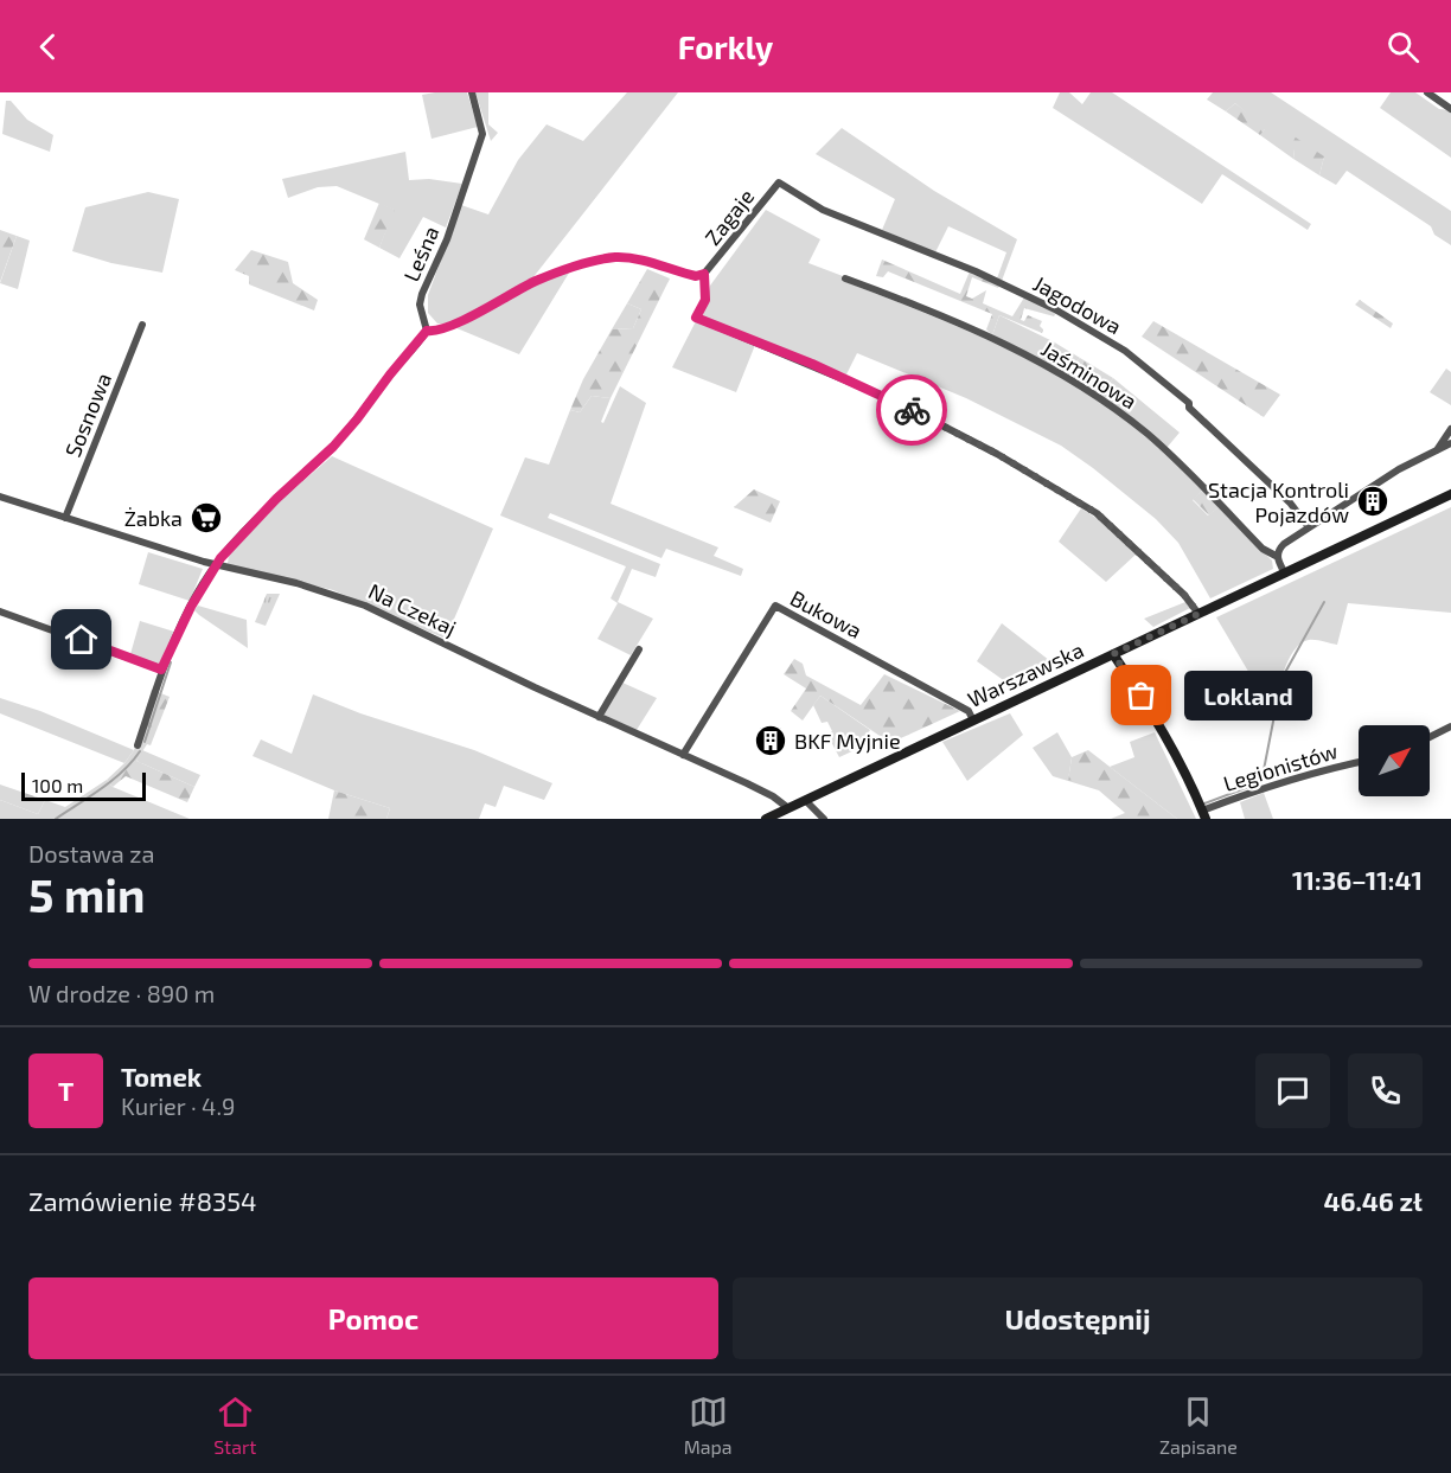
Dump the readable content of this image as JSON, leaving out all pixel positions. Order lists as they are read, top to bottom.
{
  "streets": {
    "main road": ["Warszawska"],
    "street": [
      "Zagaje",
      "Leśna",
      "Jagodowa",
      "Jaśminowa",
      "Sosnowa",
      "Na Czekaj",
      "Bukowa",
      "Legionistów"
    ]
  },
  "crossings": [
    ["Zagaje", "Leśna"],
    ["Zagaje", "Jagodowa"],
    ["Sosnowa", "Na Czekaj"],
    ["Na Czekaj", "Bukowa"],
    ["Na Czekaj", "Warszawska"],
    ["Bukowa", "Warszawska"]
  ],
  "places": {
    "building": ["Stacja Kontroli Pojazdów", "BKF Myjnie"],
    "supermarket": ["Żabka"],
    "other": ["Lokland"]
  },
  "scale_bar": "100 m",
  "north": "top right",
  "page": {
    "header": "Forkly",
    "bubble": "Lokland",
    "scale": "100 m",
    "heading": ["5 min", "Dostawa za", "11:36–11:41"],
    "panel": [
      "Tomek",
      "Kurier · 4.9",
      "Zamówienie #8354",
      "46.46 zł"
    ],
    "bar": "W drodze · 890 m",
    "round": "T",
    "buttons": ["Pomoc", "Udostępnij"],
    "tabs": ["Start", "Mapa", "Zapisane"]
  }
}
